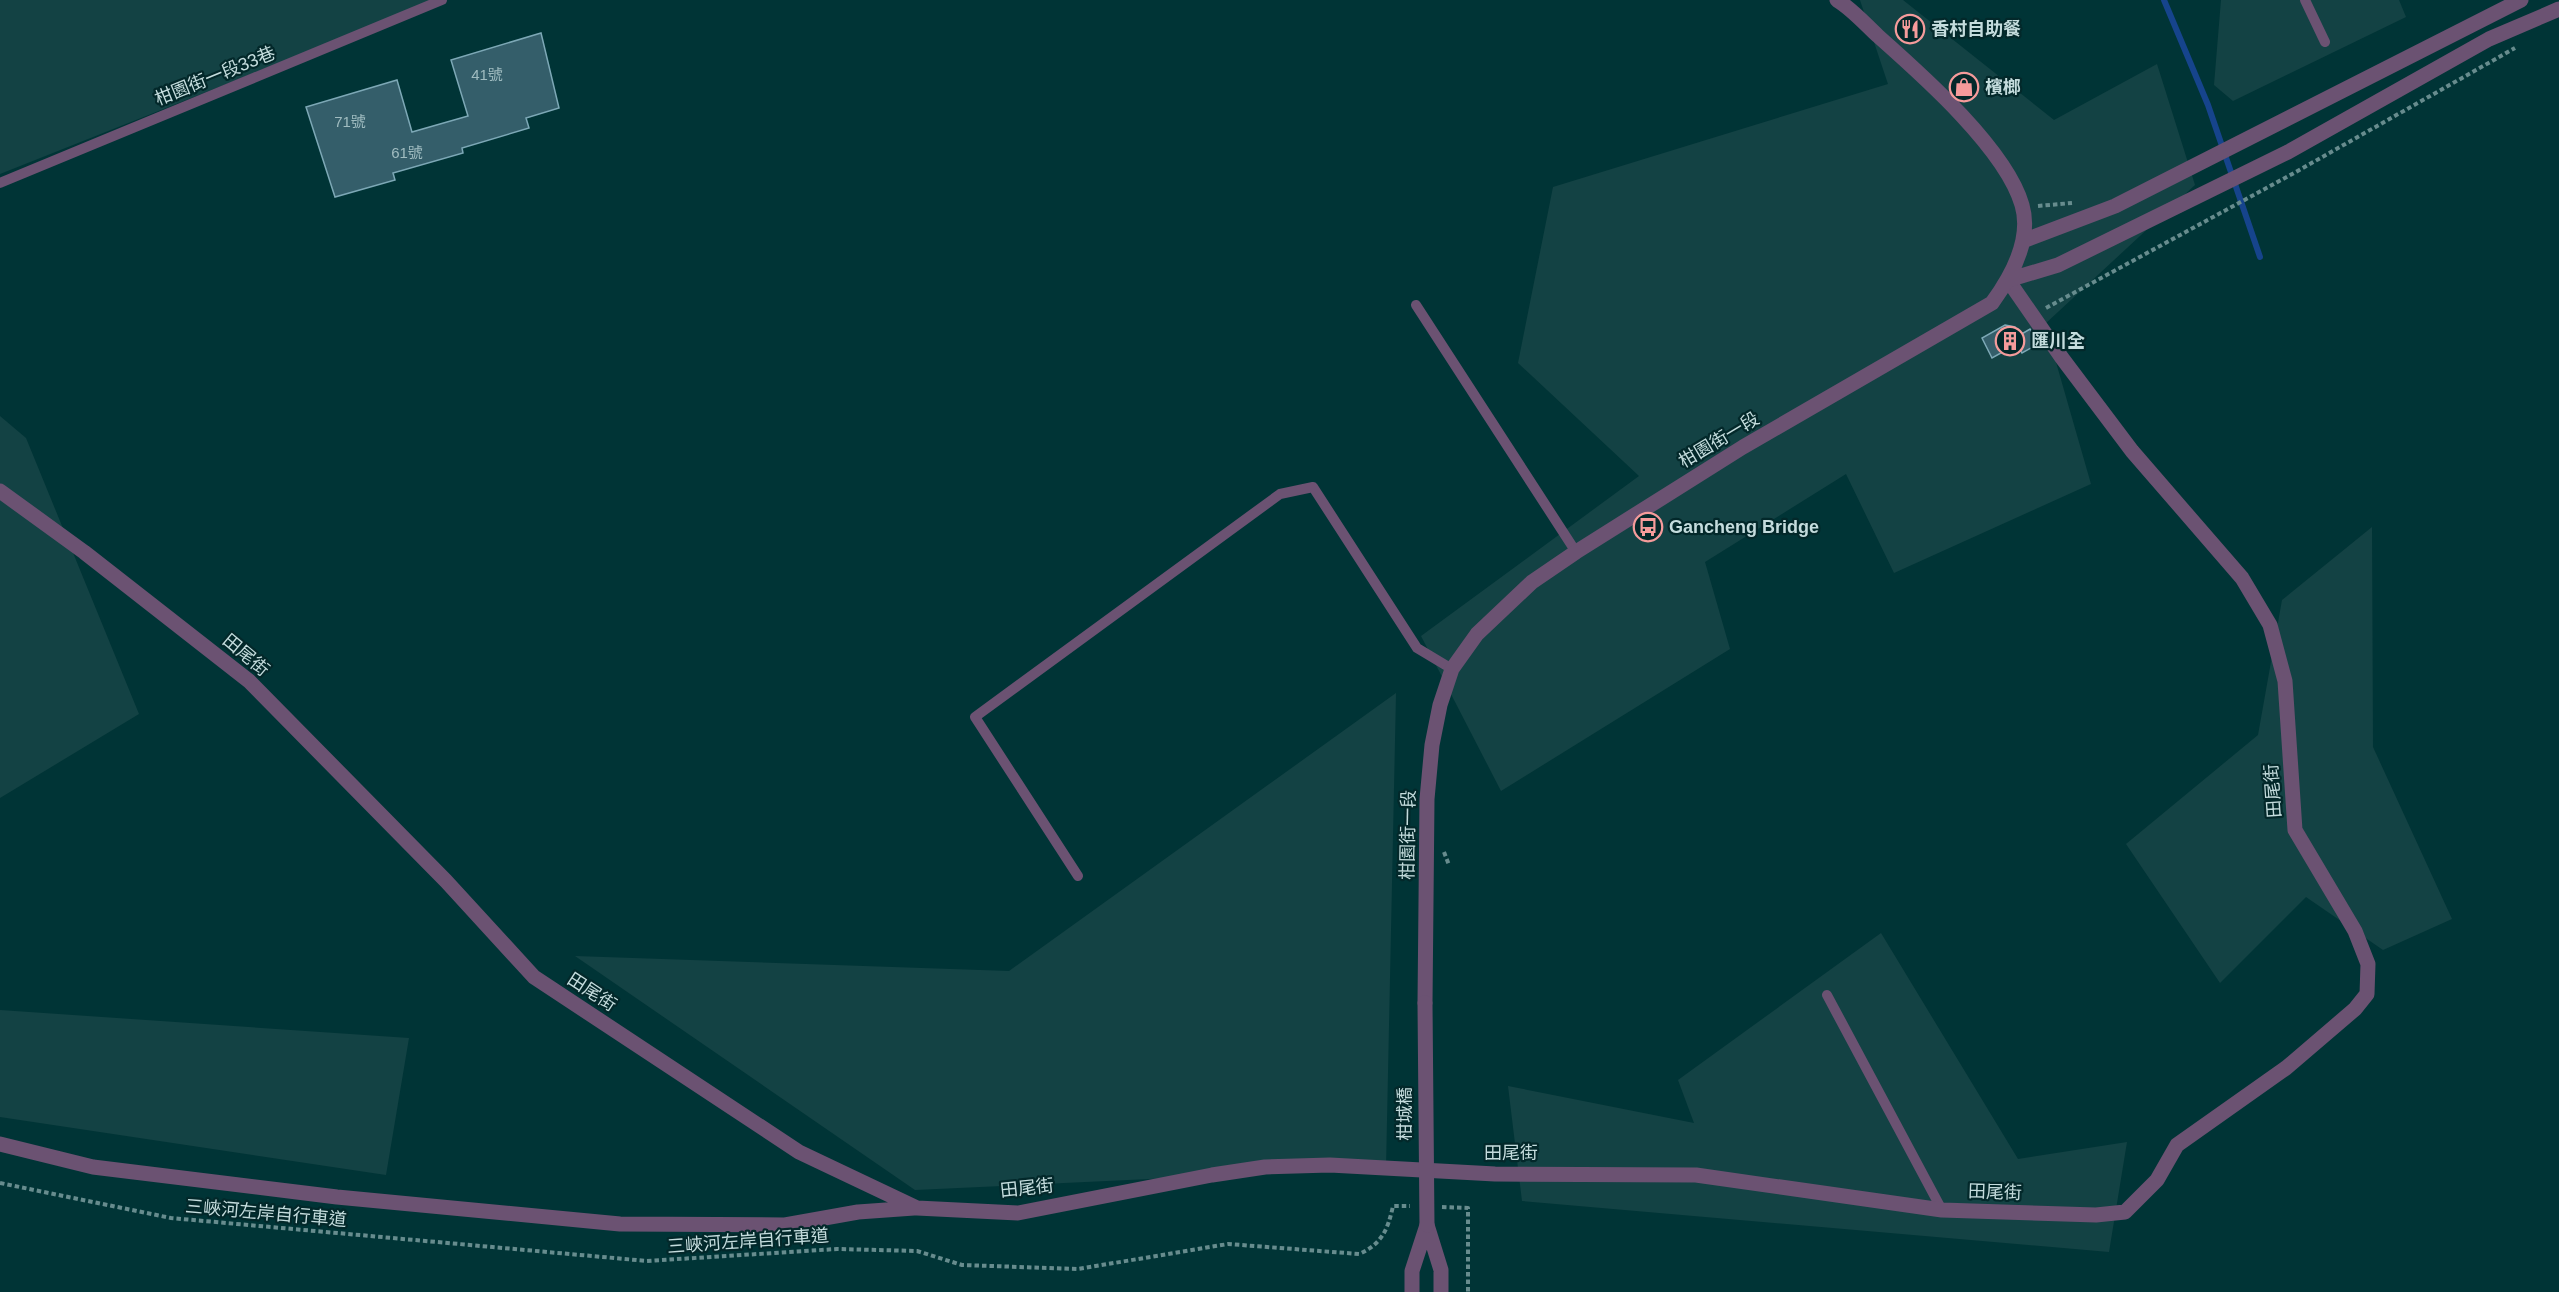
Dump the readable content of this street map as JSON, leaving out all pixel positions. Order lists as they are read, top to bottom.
{
  "streets": {
    "street": ["柑園街一段", "田尾街", "柑城橋"],
    "lane": ["柑園街一段33巷"],
    "path": ["三峽河左岸自行車道"]
  },
  "crossings": [
    ["柑園街一段", "田尾街"],
    ["柑園街一段", "柑城橋"]
  ],
  "places": {
    "restaurant": ["香村自助餐"],
    "shop": ["檳榔"],
    "building": ["匯川全"],
    "bus stop": ["Gancheng Bridge"]
  },
  "house_numbers": ["41號", "71號", "61號"]
}
